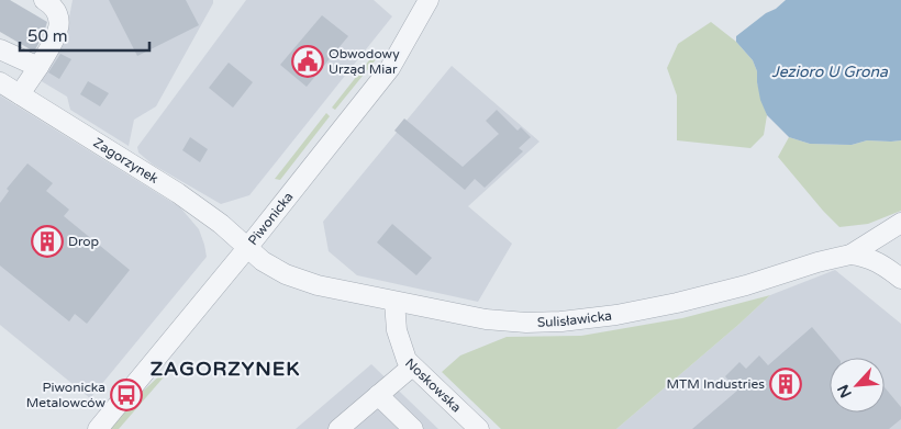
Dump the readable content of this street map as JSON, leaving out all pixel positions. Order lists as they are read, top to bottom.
{
  "streets": {
    "street": [
      "Zagorzynek",
      "Piwonicka",
      "Sulisławicka",
      "Noskowska"
    ]
  },
  "crossings": [
    ["Zagorzynek", "Piwonicka"],
    ["Zagorzynek", "Sulisławicka"],
    ["Piwonicka", "Sulisławicka"],
    ["Sulisławicka", "Noskowska"]
  ],
  "districts": ["ZAGORZYNEK"],
  "water": ["Jezioro U Grona"],
  "places": {
    "public building": ["Obwodowy Urząd Miar"],
    "building": ["Drop", "MTM Industries"],
    "bus stop": ["Piwonicka Metalowców"]
  },
  "scale_bar": "50 m",
  "north": "bottom left"
}
